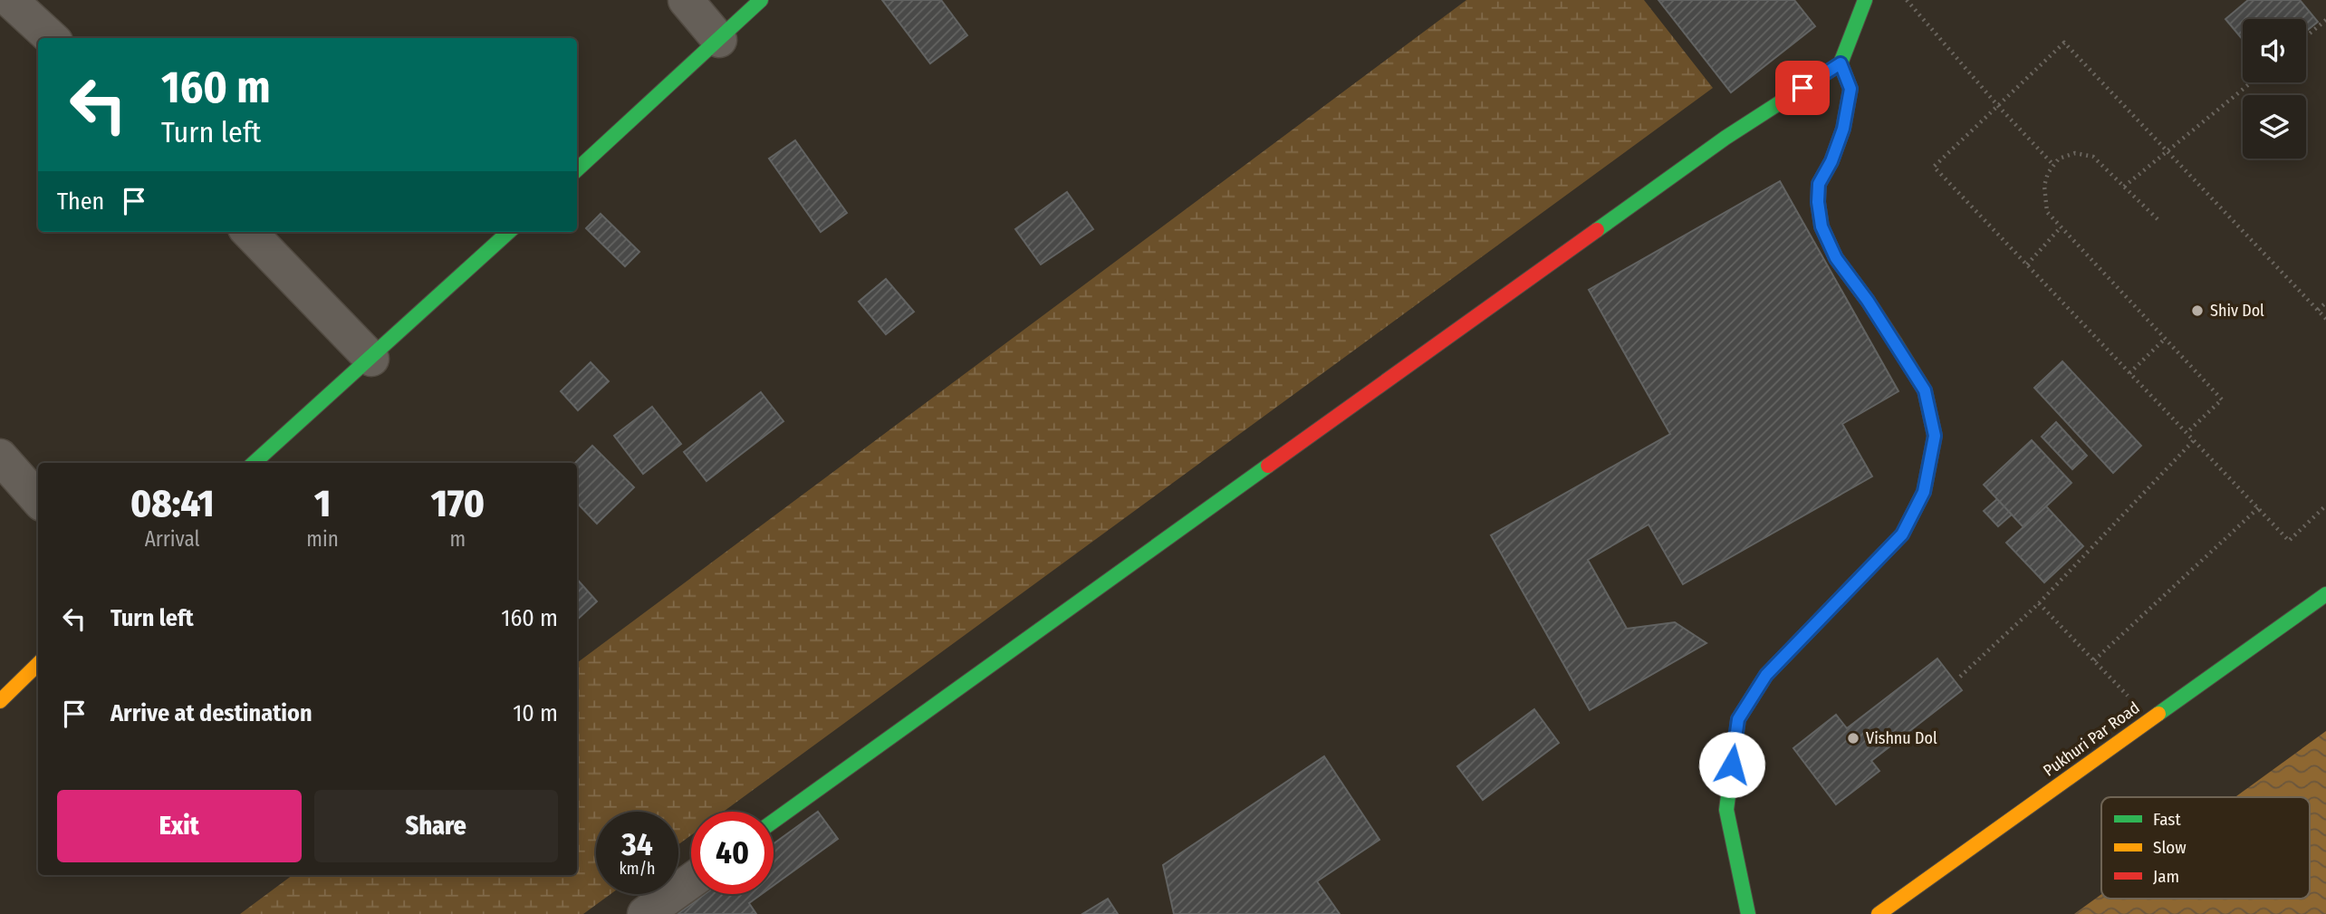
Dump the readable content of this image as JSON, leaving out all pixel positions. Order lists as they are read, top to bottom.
{
  "streets": {
    "street": ["Pukhuri Par Road"]
  },
  "places": ["Shiv Dol", "Vishnu Dol"],
  "legend": ["Fast", "Slow", "Jam"],
  "page": {
    "turn": ["160 m", "Turn left"],
    "then": "Then",
    "eta": [
      "08:41",
      "Arrival",
      "1",
      "min",
      "170",
      "m"
    ],
    "list": [
      {
        "name": "Turn left",
        "value": "160 m"
      },
      {
        "name": "Arrive at destination",
        "value": "10 m"
      }
    ],
    "buttons": ["Exit", "Share"],
    "speed": "34 km/h",
    "limit": "40"
  }
}
